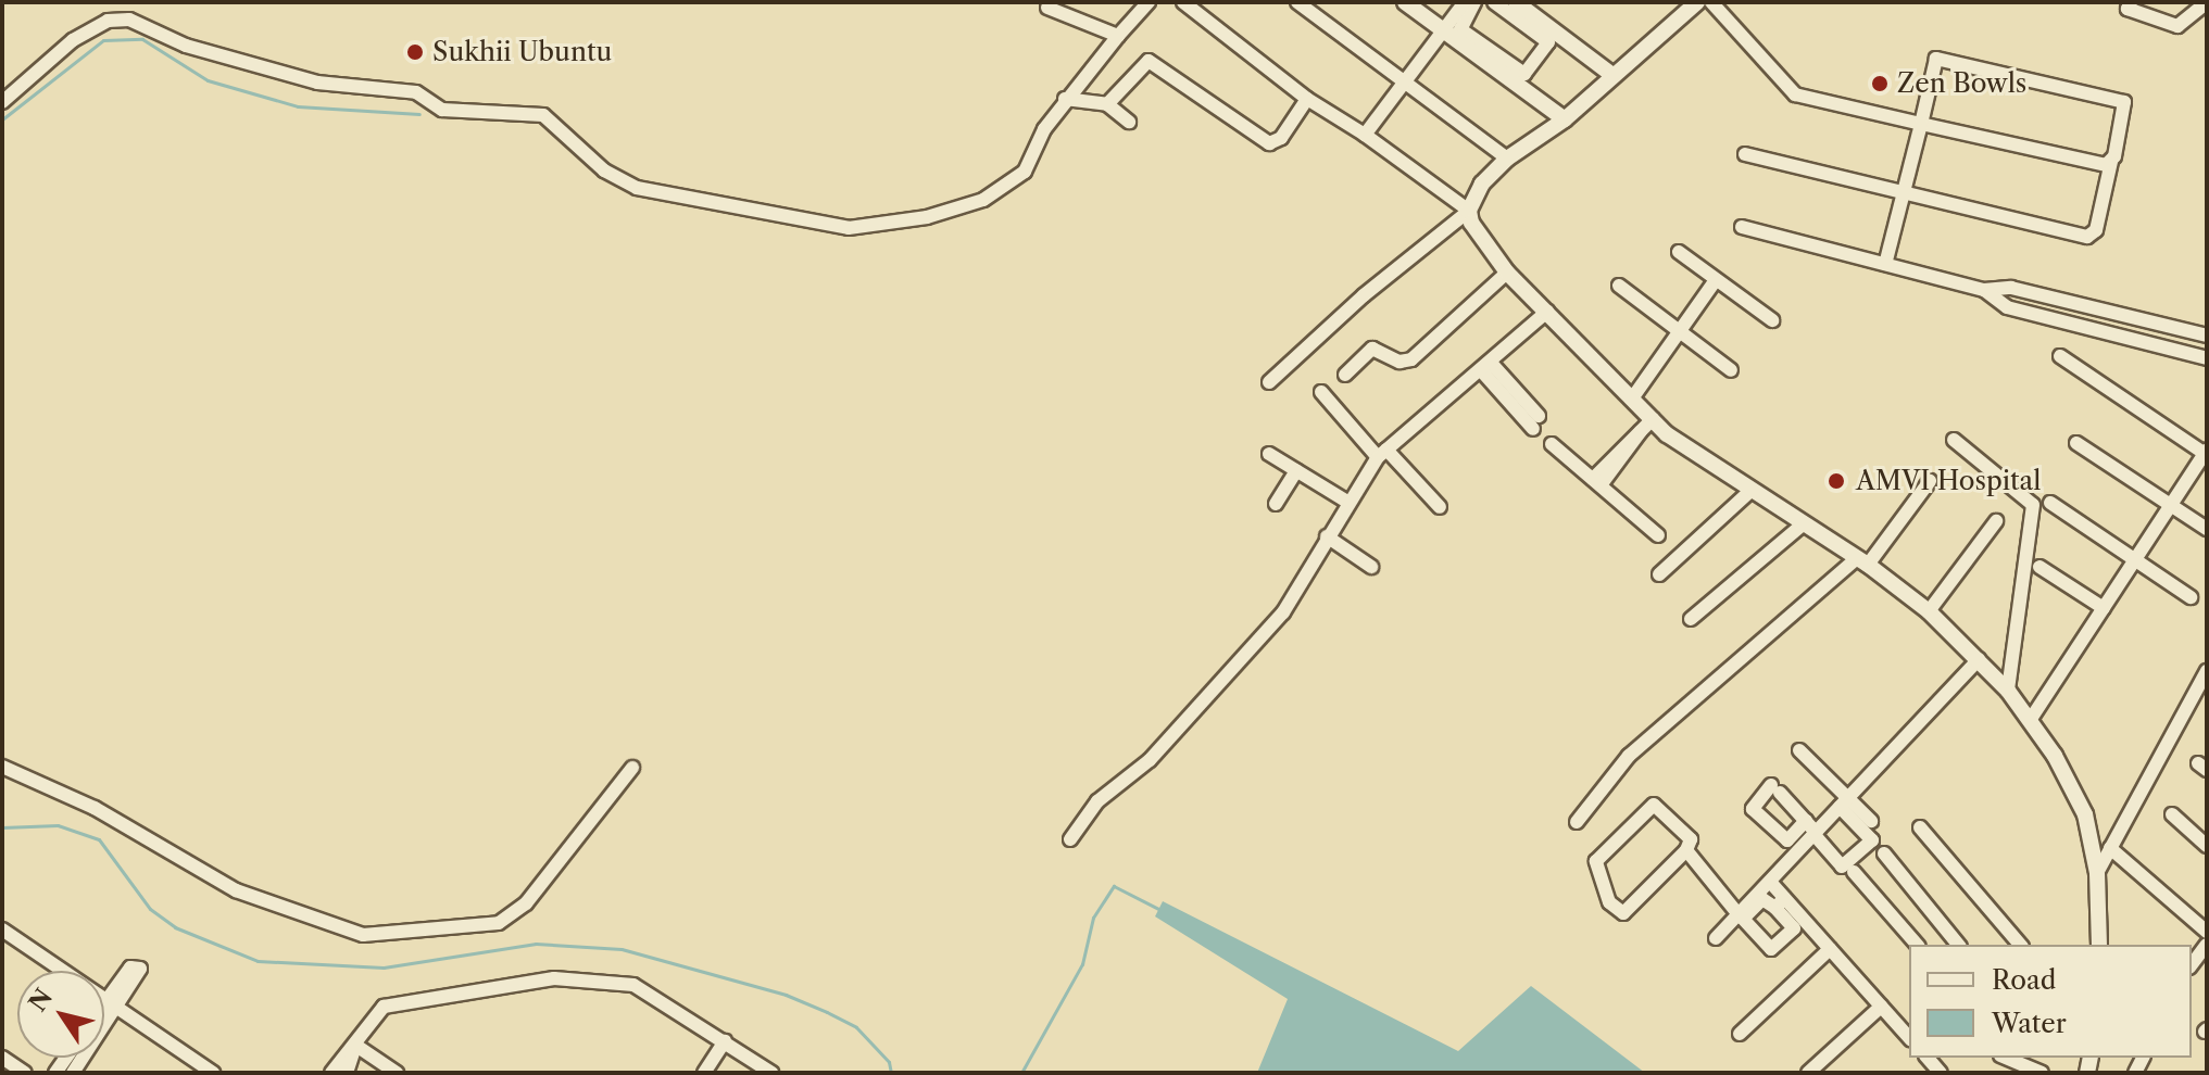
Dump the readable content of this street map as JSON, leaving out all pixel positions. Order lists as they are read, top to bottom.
{
  "places": ["Sukhii Ubuntu", "Zen Bowls", "AMVI Hospital"],
  "legend": ["Road", "Water"],
  "north": "top left"
}
